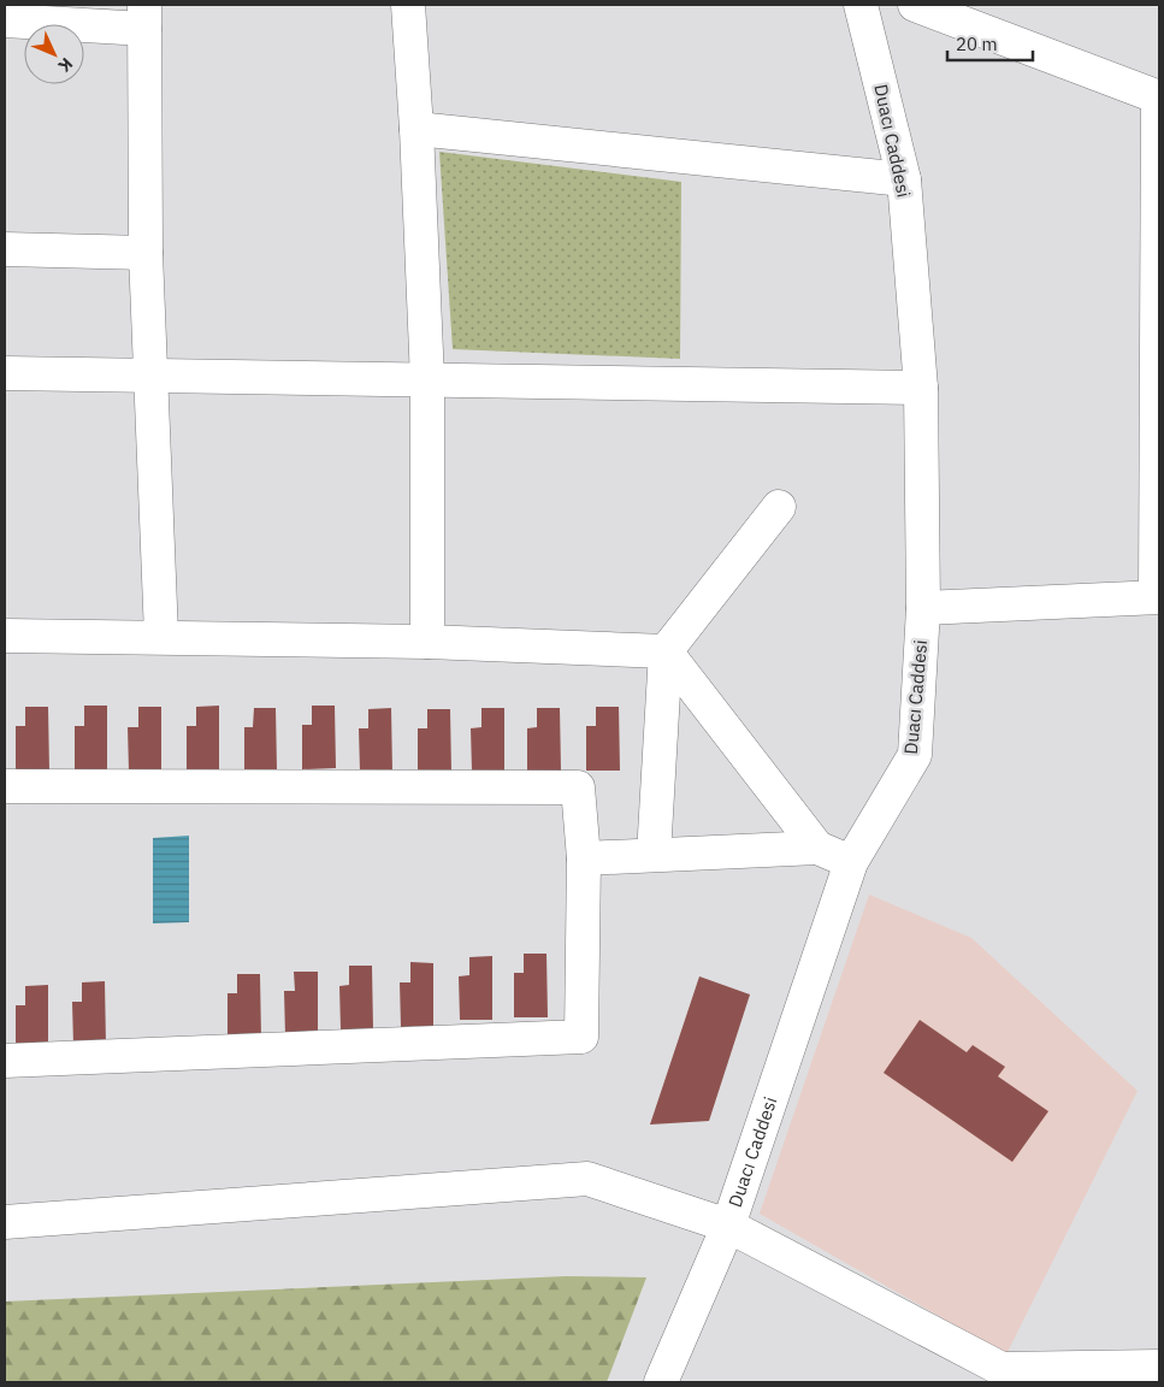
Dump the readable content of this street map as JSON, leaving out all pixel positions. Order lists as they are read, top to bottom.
{
  "streets": {
    "street": ["Duacı Caddesi"]
  },
  "scale_bar": "20 m",
  "north": "bottom right"
}
